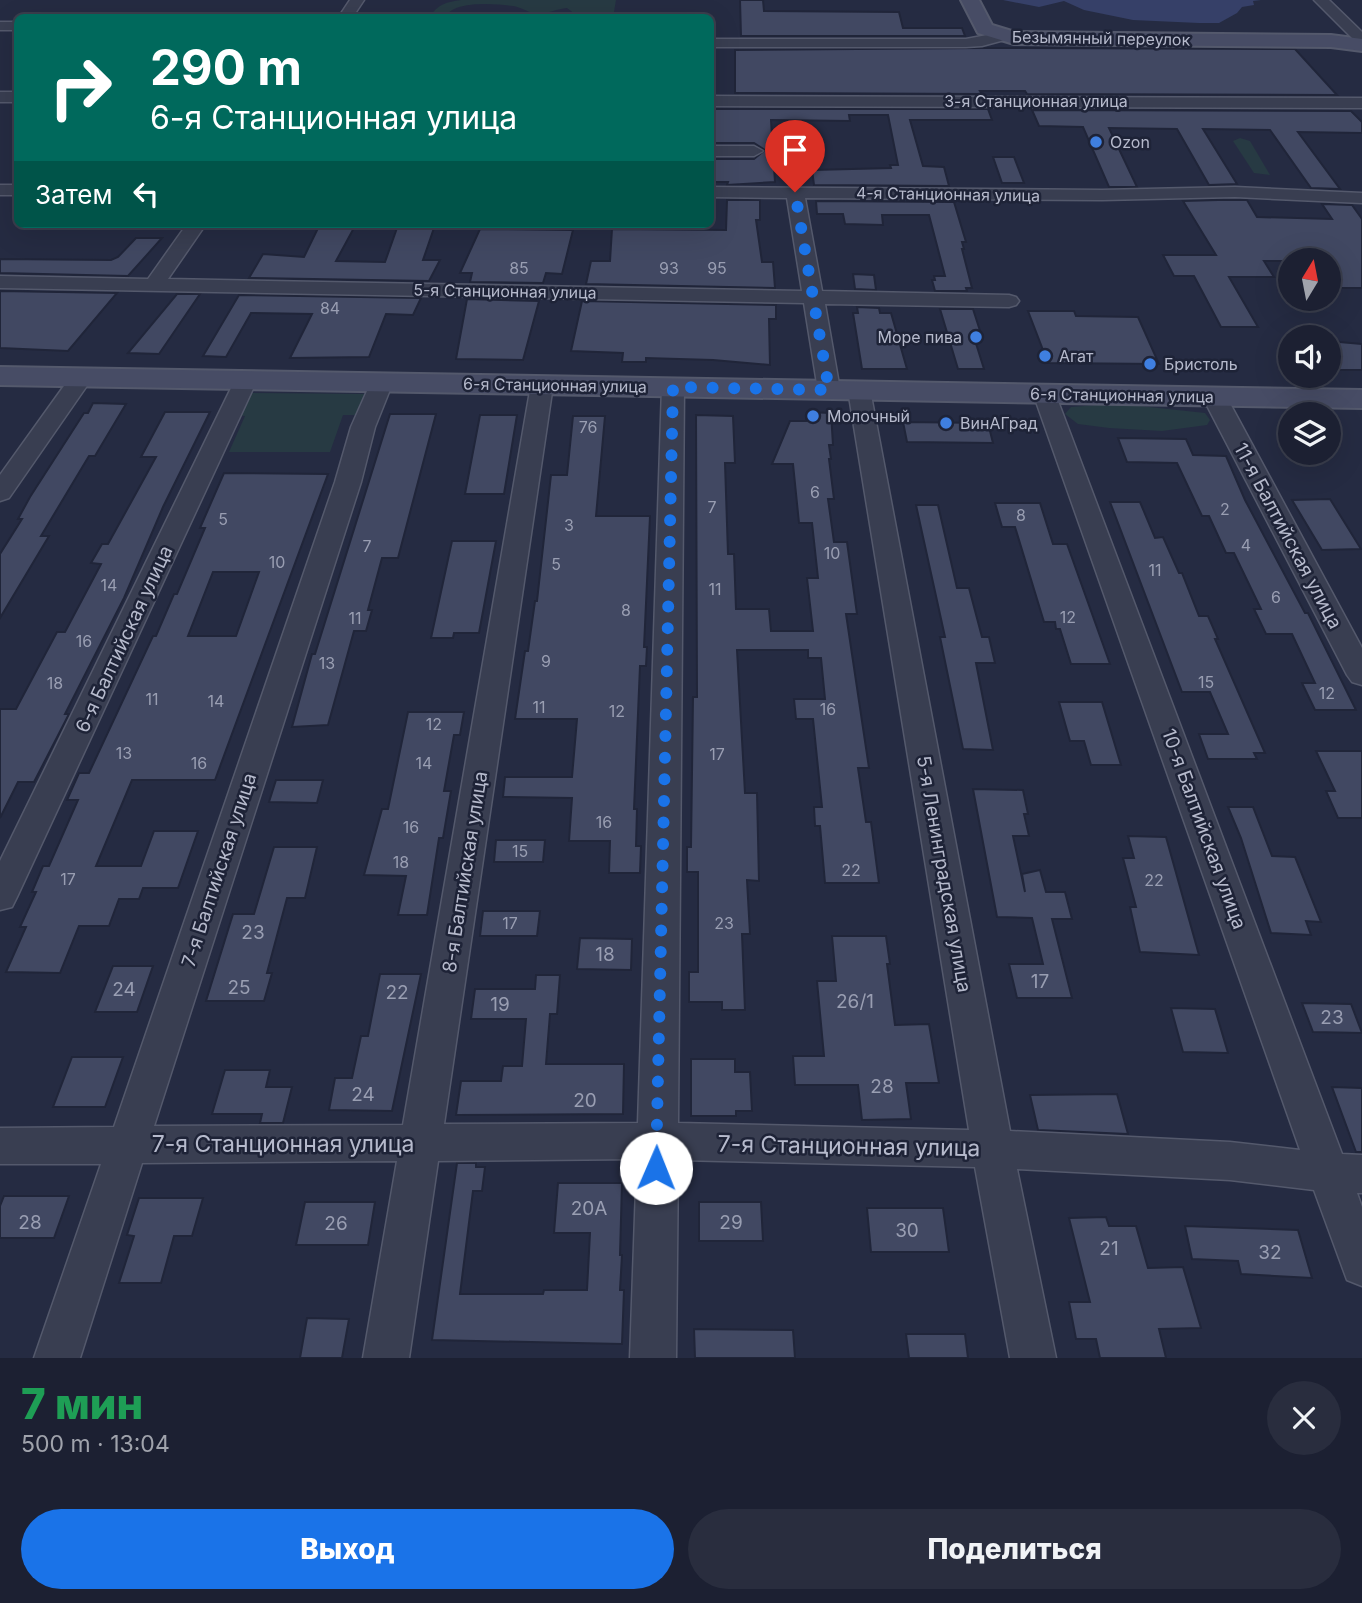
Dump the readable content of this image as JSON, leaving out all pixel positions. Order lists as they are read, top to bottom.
{
  "streets": {
    "main road": ["Безымянный переулок", "6-я Станционная улица"],
    "street": [
      "3-я Станционная улица",
      "4-я Станционная улица",
      "5-я Станционная улица",
      "11-я Балтийская улица",
      "6-я Балтийская улица",
      "10-я Балтийская улица",
      "7-я Балтийская улица",
      "8-я Балтийская улица",
      "5-я Ленинградская улица",
      "7-я Станционная улица"
    ]
  },
  "crossings": [
    ["4-я Станционная улица", "5-я Ленинградская улица"],
    ["5-я Станционная улица", "5-я Ленинградская улица"],
    ["6-я Станционная улица", "11-я Балтийская улица"],
    ["6-я Станционная улица", "6-я Балтийская улица"],
    ["6-я Станционная улица", "10-я Балтийская улица"],
    ["6-я Станционная улица", "7-я Балтийская улица"],
    ["6-я Станционная улица", "8-я Балтийская улица"],
    ["6-я Станционная улица", "5-я Ленинградская улица"],
    ["10-я Балтийская улица", "7-я Станционная улица"],
    ["7-я Балтийская улица", "7-я Станционная улица"],
    ["8-я Балтийская улица", "7-я Станционная улица"],
    ["5-я Ленинградская улица", "7-я Станционная улица"]
  ],
  "places": [
    "Ozon",
    "Море пива",
    "Агат",
    "Бристоль",
    "Молочный",
    "ВинАГрад"
  ],
  "house_numbers": [
    "85",
    "93",
    "95",
    "84",
    "76",
    "6",
    "7",
    "2",
    "8",
    "5",
    "3",
    "4",
    "7",
    "10",
    "10",
    "5",
    "11",
    "14",
    "11",
    "6",
    "8",
    "12",
    "11",
    "16",
    "9",
    "13",
    "15",
    "18",
    "12",
    "11",
    "14",
    "11",
    "16",
    "12",
    "12",
    "13",
    "17",
    "16",
    "14",
    "16",
    "16",
    "15",
    "18",
    "22",
    "17",
    "22",
    "17",
    "23",
    "23",
    "18",
    "17",
    "25",
    "24",
    "22",
    "26/1",
    "19",
    "23",
    "28",
    "24",
    "20",
    "20А",
    "28",
    "29",
    "26",
    "30",
    "21",
    "32"
  ],
  "north": "top",
  "page": {
    "turn": ["290 m", "6-я Станционная улица"],
    "then": "Затем",
    "heading": ["7 мин", "500 m · 13:04"],
    "buttons": ["Выход", "Поделиться"]
  }
}
